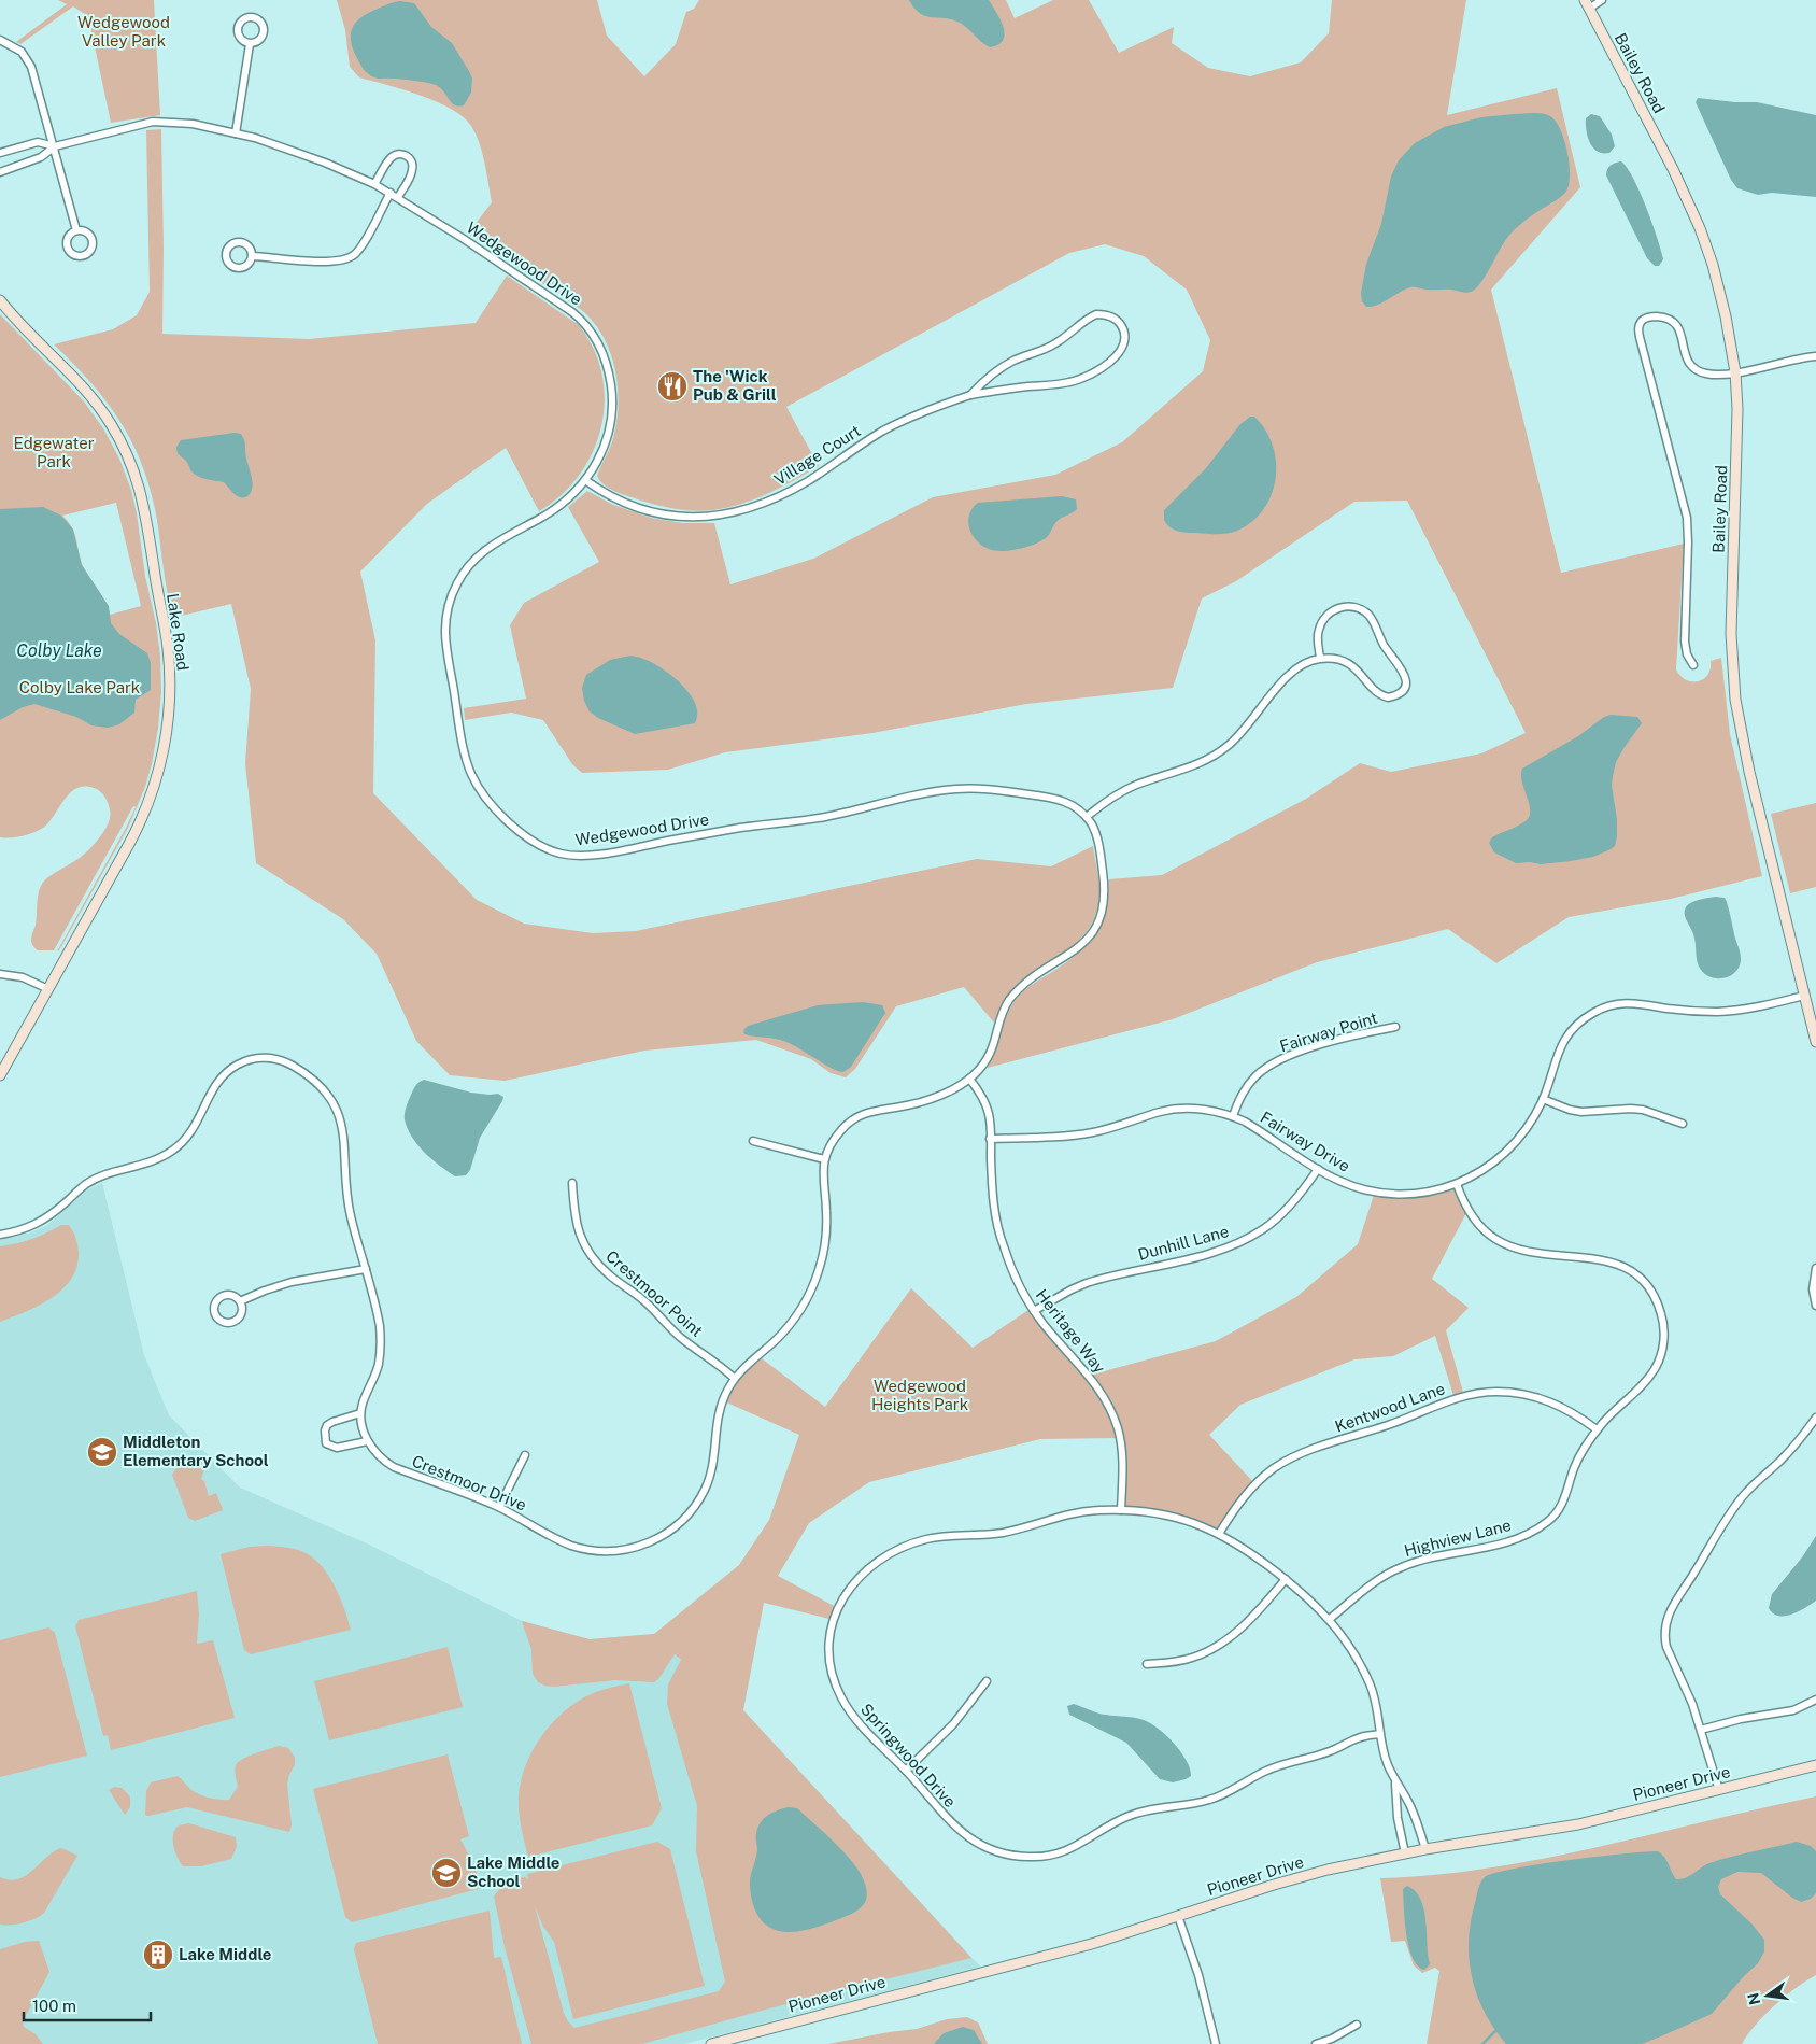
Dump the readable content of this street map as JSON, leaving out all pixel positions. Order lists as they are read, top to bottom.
{
  "streets": {
    "street": [
      "Bailey Road",
      "Wedgewood Drive",
      "Village Court",
      "Lake Road",
      "Fairway Point",
      "Fairway Drive",
      "Dunhill Lane",
      "Crestmoor Point",
      "Heritage Way",
      "Kentwood Lane",
      "Crestmoor Drive",
      "Highview Lane",
      "Springwood Drive",
      "Pioneer Drive"
    ]
  },
  "crossings": [
    ["Bailey Road", "Fairway Drive"],
    ["Wedgewood Drive", "Village Court"],
    ["Wedgewood Drive", "Crestmoor Drive"],
    ["Fairway Point", "Fairway Drive"],
    ["Fairway Drive", "Dunhill Lane"],
    ["Fairway Drive", "Heritage Way"],
    ["Fairway Drive", "Highview Lane"],
    ["Dunhill Lane", "Heritage Way"],
    ["Crestmoor Point", "Crestmoor Drive"],
    ["Heritage Way", "Crestmoor Drive"],
    ["Heritage Way", "Springwood Drive"],
    ["Kentwood Lane", "Highview Lane"],
    ["Kentwood Lane", "Springwood Drive"],
    ["Highview Lane", "Springwood Drive"],
    ["Springwood Drive", "Pioneer Drive"]
  ],
  "water": ["Colby Lake"],
  "parks": [
    "Wedgewood Valley Park",
    "Edgewater Park",
    "Colby Lake Park",
    "Wedgewood Heights Park"
  ],
  "places": {
    "restaurant": ["The 'Wick Pub & Grill"],
    "school or university": ["Middleton Elementary School", "Lake Middle School"],
    "building": ["Lake Middle"]
  },
  "scale_bar": "100 m",
  "north": "left"
}
